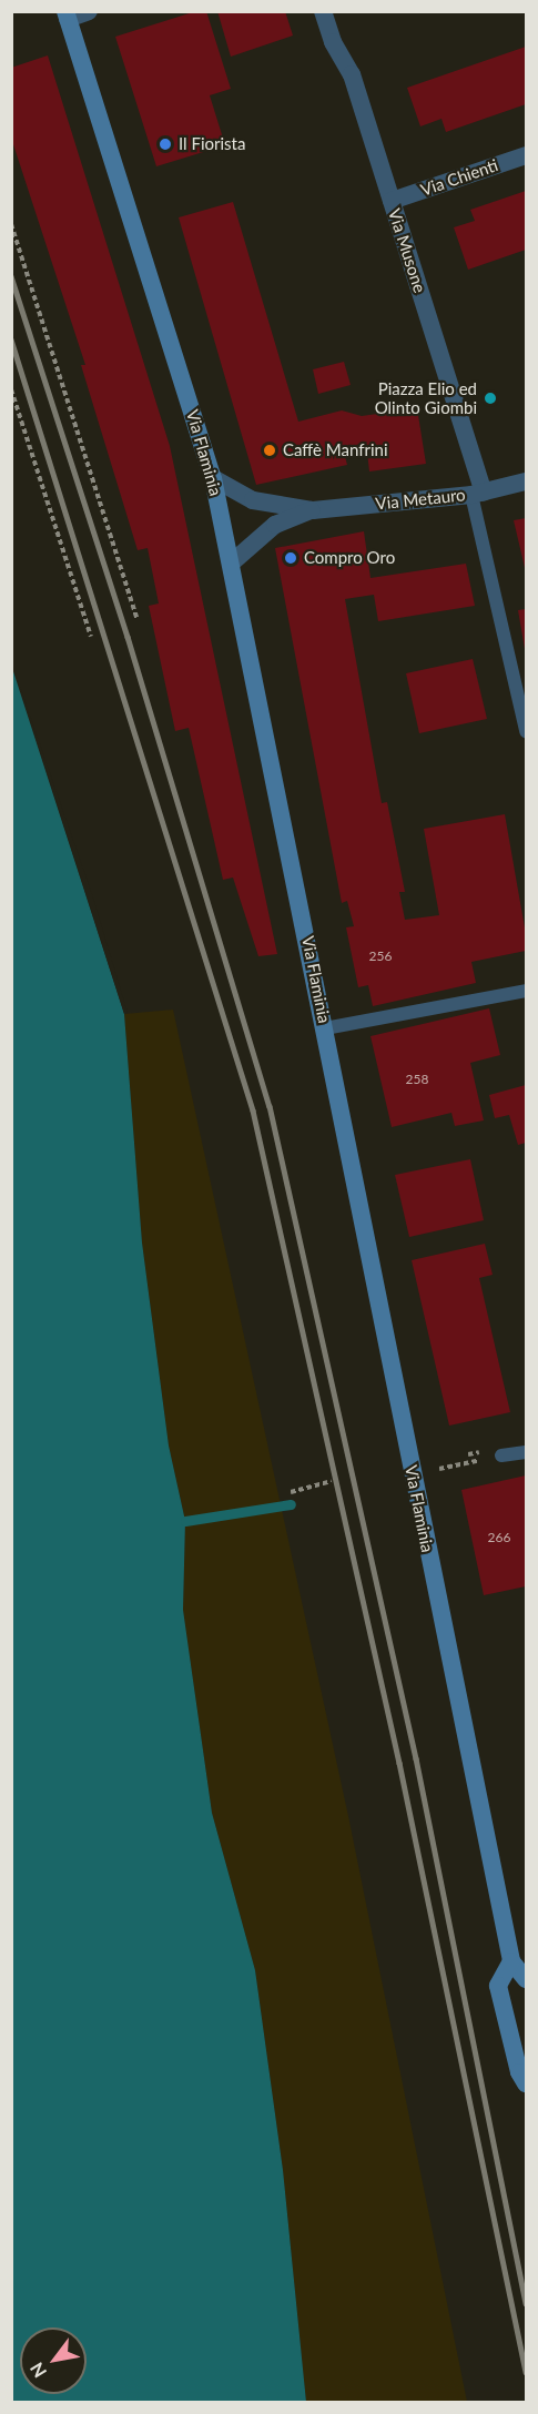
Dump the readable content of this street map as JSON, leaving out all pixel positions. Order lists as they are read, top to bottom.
{
  "streets": {
    "main road": ["Via Flaminia"],
    "street": ["Via Chienti", "Via Musone", "Via Metauro"]
  },
  "crossings": [
    ["Via Chienti", "Via Musone"],
    ["Via Musone", "Via Metauro"],
    ["Via Flaminia", "Via Metauro"]
  ],
  "places": [
    "Il Fiorista",
    "Piazza Elio ed Olinto Giombi",
    "Caffè Manfrini",
    "Compro Oro"
  ],
  "house_numbers": ["256", "258", "266"],
  "north": "bottom left"
}
